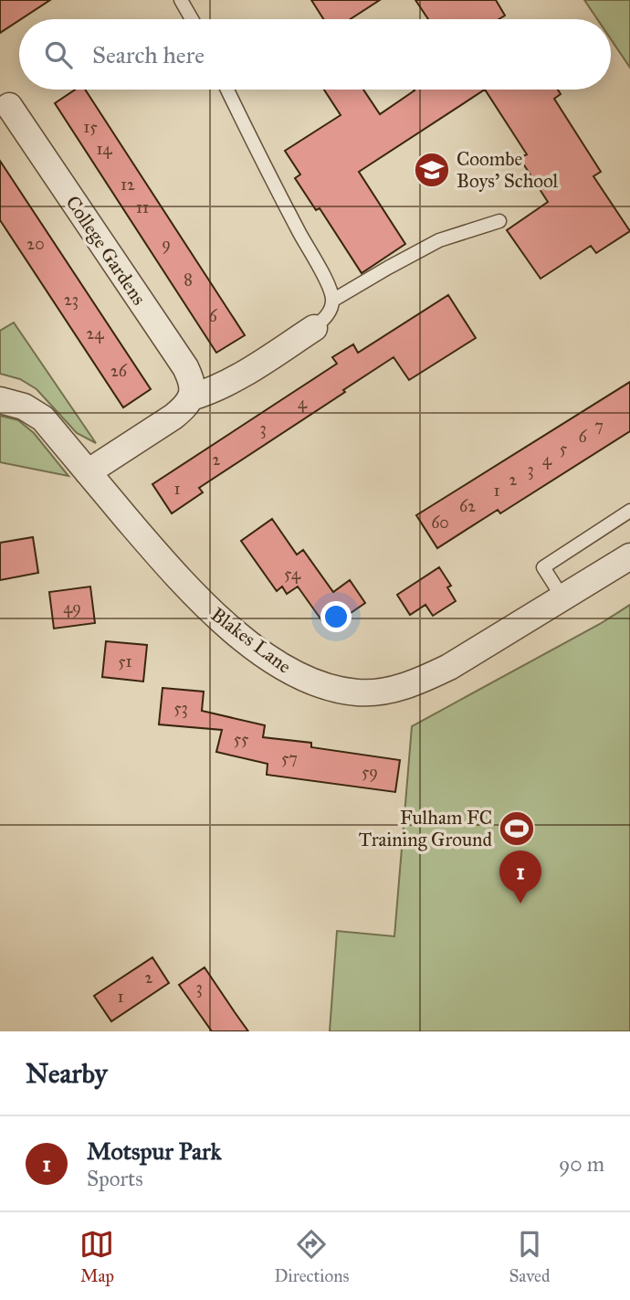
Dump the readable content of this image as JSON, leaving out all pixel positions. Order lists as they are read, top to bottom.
{
  "streets": {
    "street": ["College Gardens", "Blakes Lane"]
  },
  "places": {
    "school or university": ["Coombe Boys' School"],
    "sports": ["Fulham FC Training Ground"]
  },
  "house_numbers": [
    "15",
    "14",
    "12",
    "11",
    "20",
    "9",
    "8",
    "23",
    "6",
    "24",
    "26",
    "4",
    "7",
    "3",
    "6",
    "5",
    "2",
    "4",
    "3",
    "2",
    "1",
    "1",
    "62",
    "60",
    "54",
    "49",
    "51",
    "53",
    "55",
    "57",
    "59",
    "2",
    "3",
    "1"
  ],
  "page": {
    "search": "Search here",
    "pins": "1",
    "heading": "Nearby",
    "list": [
      {
        "mark": "1",
        "name": "Motspur Park",
        "note": "Sports",
        "value": "90 m"
      }
    ],
    "nav": ["Map", "Directions", "Saved"]
  }
}
